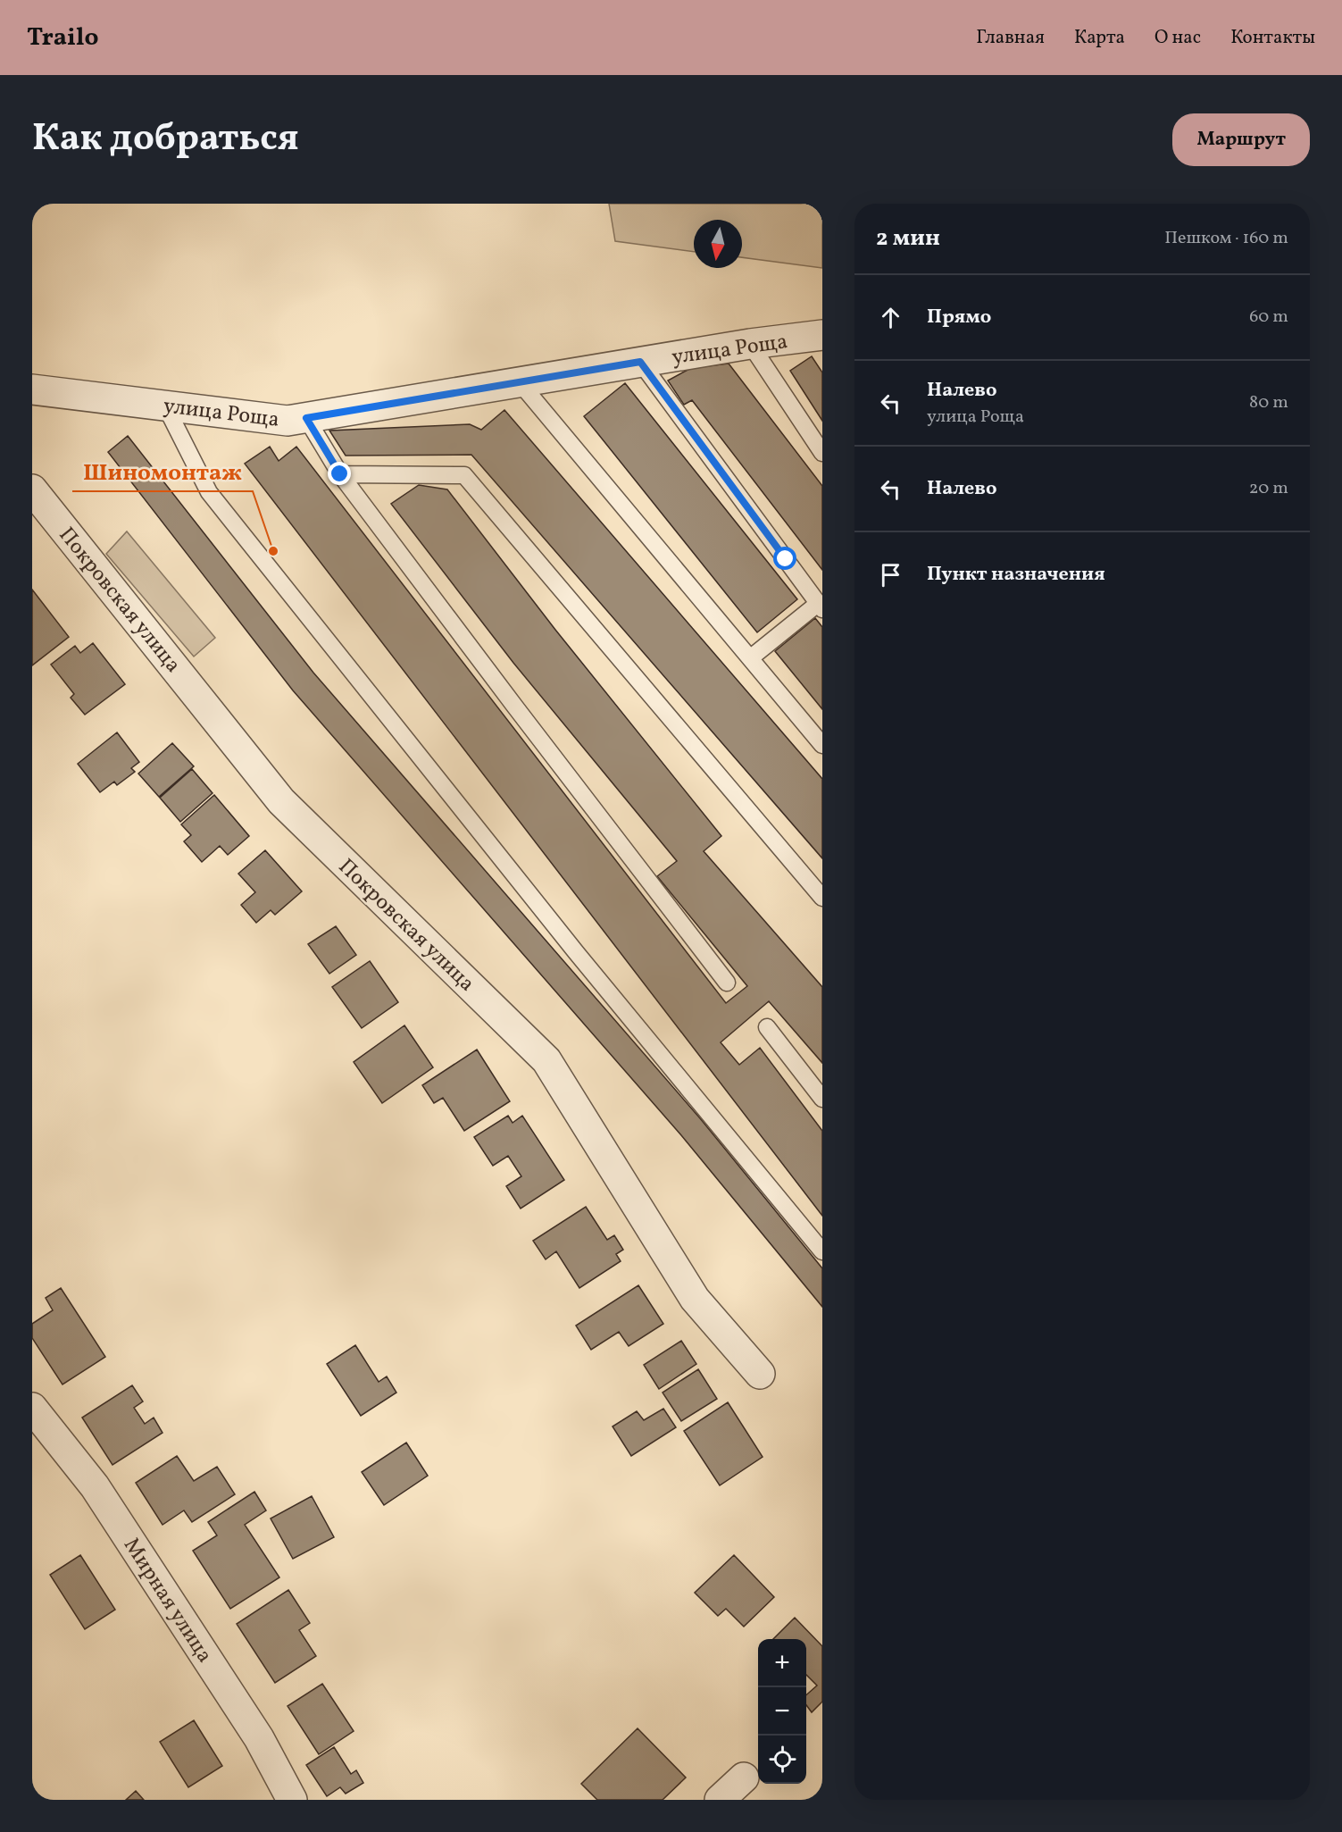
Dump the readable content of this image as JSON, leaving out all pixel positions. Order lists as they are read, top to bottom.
{
  "streets": {
    "street": ["улица Роща", "Покровская улица", "Мирная улица"]
  },
  "places": ["Шиномонтаж"],
  "north": "bottom",
  "page": {
    "header": "Trailo",
    "nav": [
      "Главная",
      "Карта",
      "О нас",
      "Контакты"
    ],
    "title": "Как добраться",
    "buttons": "Маршрут",
    "heading": ["2 мин", "Пешком · 160 m"],
    "list": [
      ["Прямо", "60 m"],
      ["Налево", "улица Роща", "80 m"],
      ["Налево", "20 m"],
      "Пункт назначения"
    ],
    "map_buttons": ["+", "−"]
  }
}
